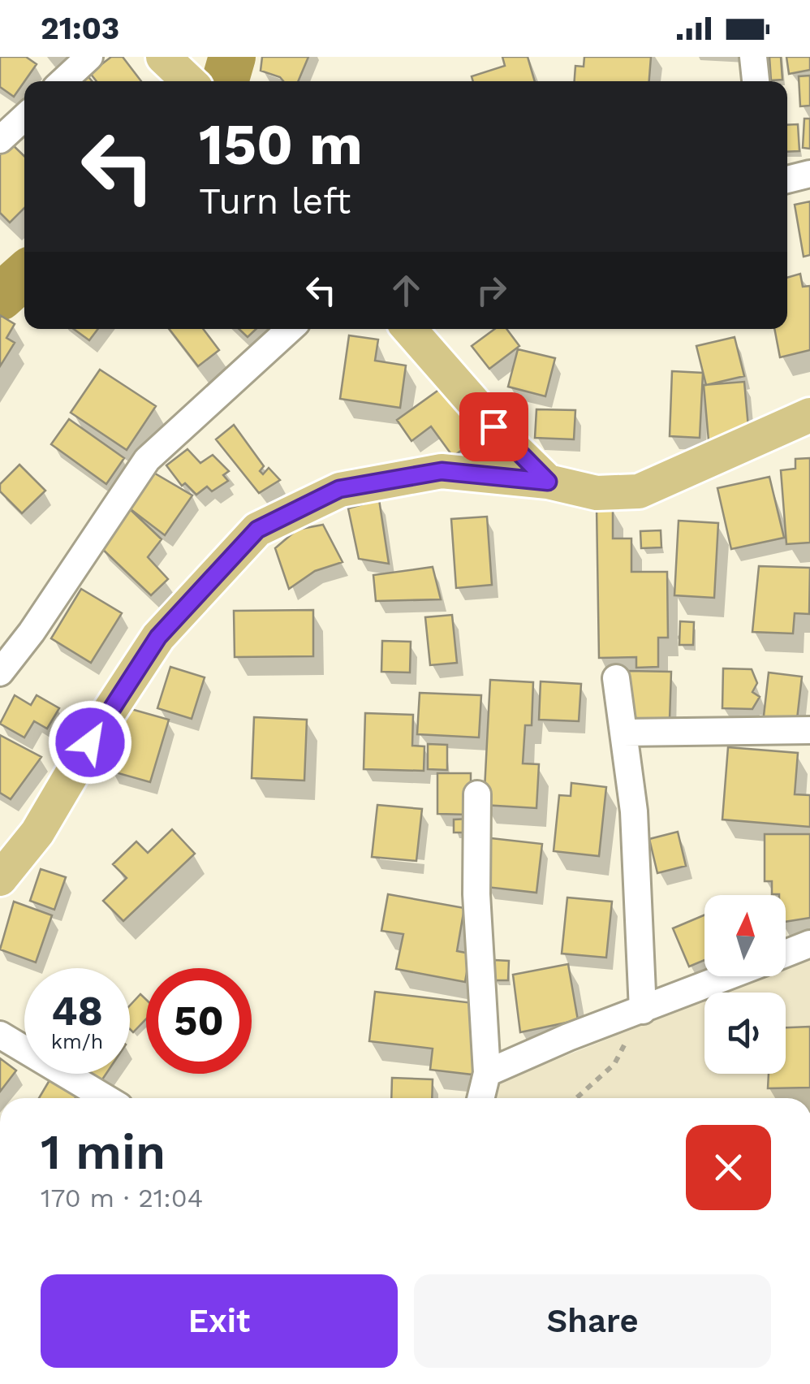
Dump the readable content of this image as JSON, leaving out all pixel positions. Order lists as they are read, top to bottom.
{
  "north": "top",
  "page": {
    "status": "21:03",
    "turn": ["150 m", "Turn left"],
    "speed": "48 km/h",
    "limit": "50",
    "heading": ["1 min", "170 m · 21:04"],
    "buttons": ["Exit", "Share"]
  }
}
